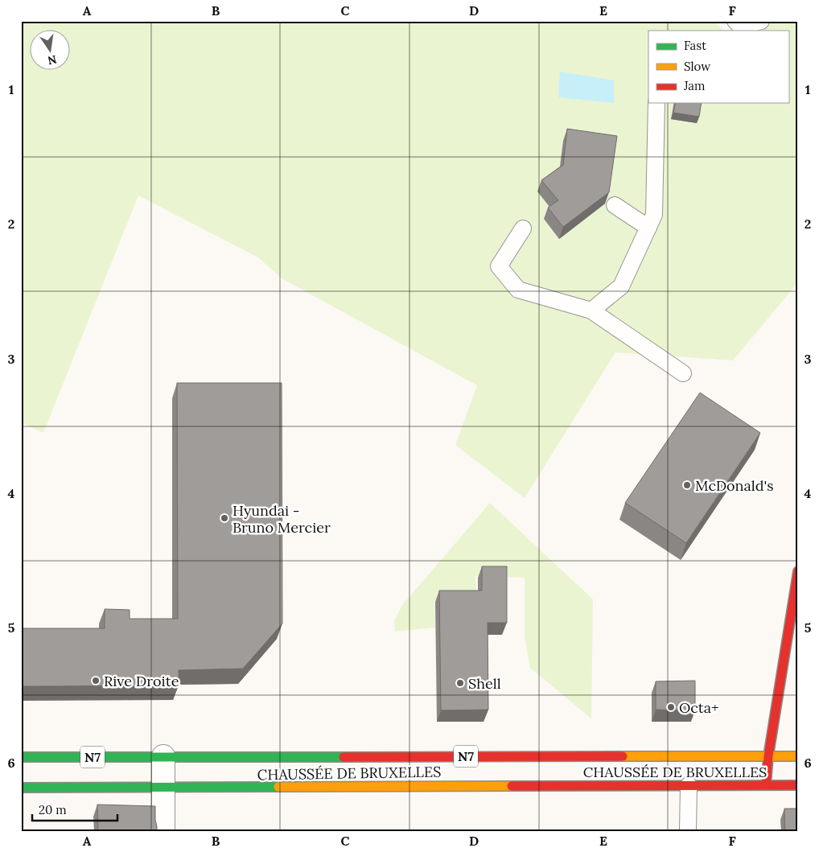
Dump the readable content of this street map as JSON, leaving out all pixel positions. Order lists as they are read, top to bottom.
{
  "streets": {
    "main road": ["N7", "CHAUSSÉE DE BRUXELLES"]
  },
  "places": [
    "McDonald's",
    "Hyundai - Bruno Mercier",
    "Rive Droite",
    "Shell",
    "Octa+"
  ],
  "legend": ["Fast", "Slow", "Jam"],
  "scale_bar": "20 m",
  "north": "bottom",
  "grid": {
    "columns": [
      "A",
      "B",
      "C",
      "D",
      "E",
      "F"
    ],
    "rows": [
      "1",
      "2",
      "3",
      "4",
      "5",
      "6"
    ]
  }
}
